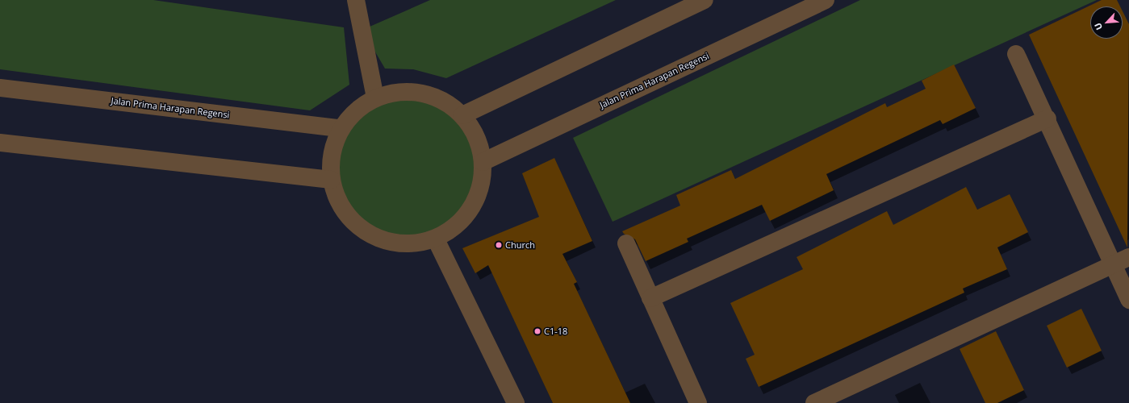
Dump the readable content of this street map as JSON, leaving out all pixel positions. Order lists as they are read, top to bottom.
{
  "streets": {
    "street": ["Jalan Prima Harapan Regensi"]
  },
  "places": ["Church", "C1-18"],
  "north": "bottom left"
}
